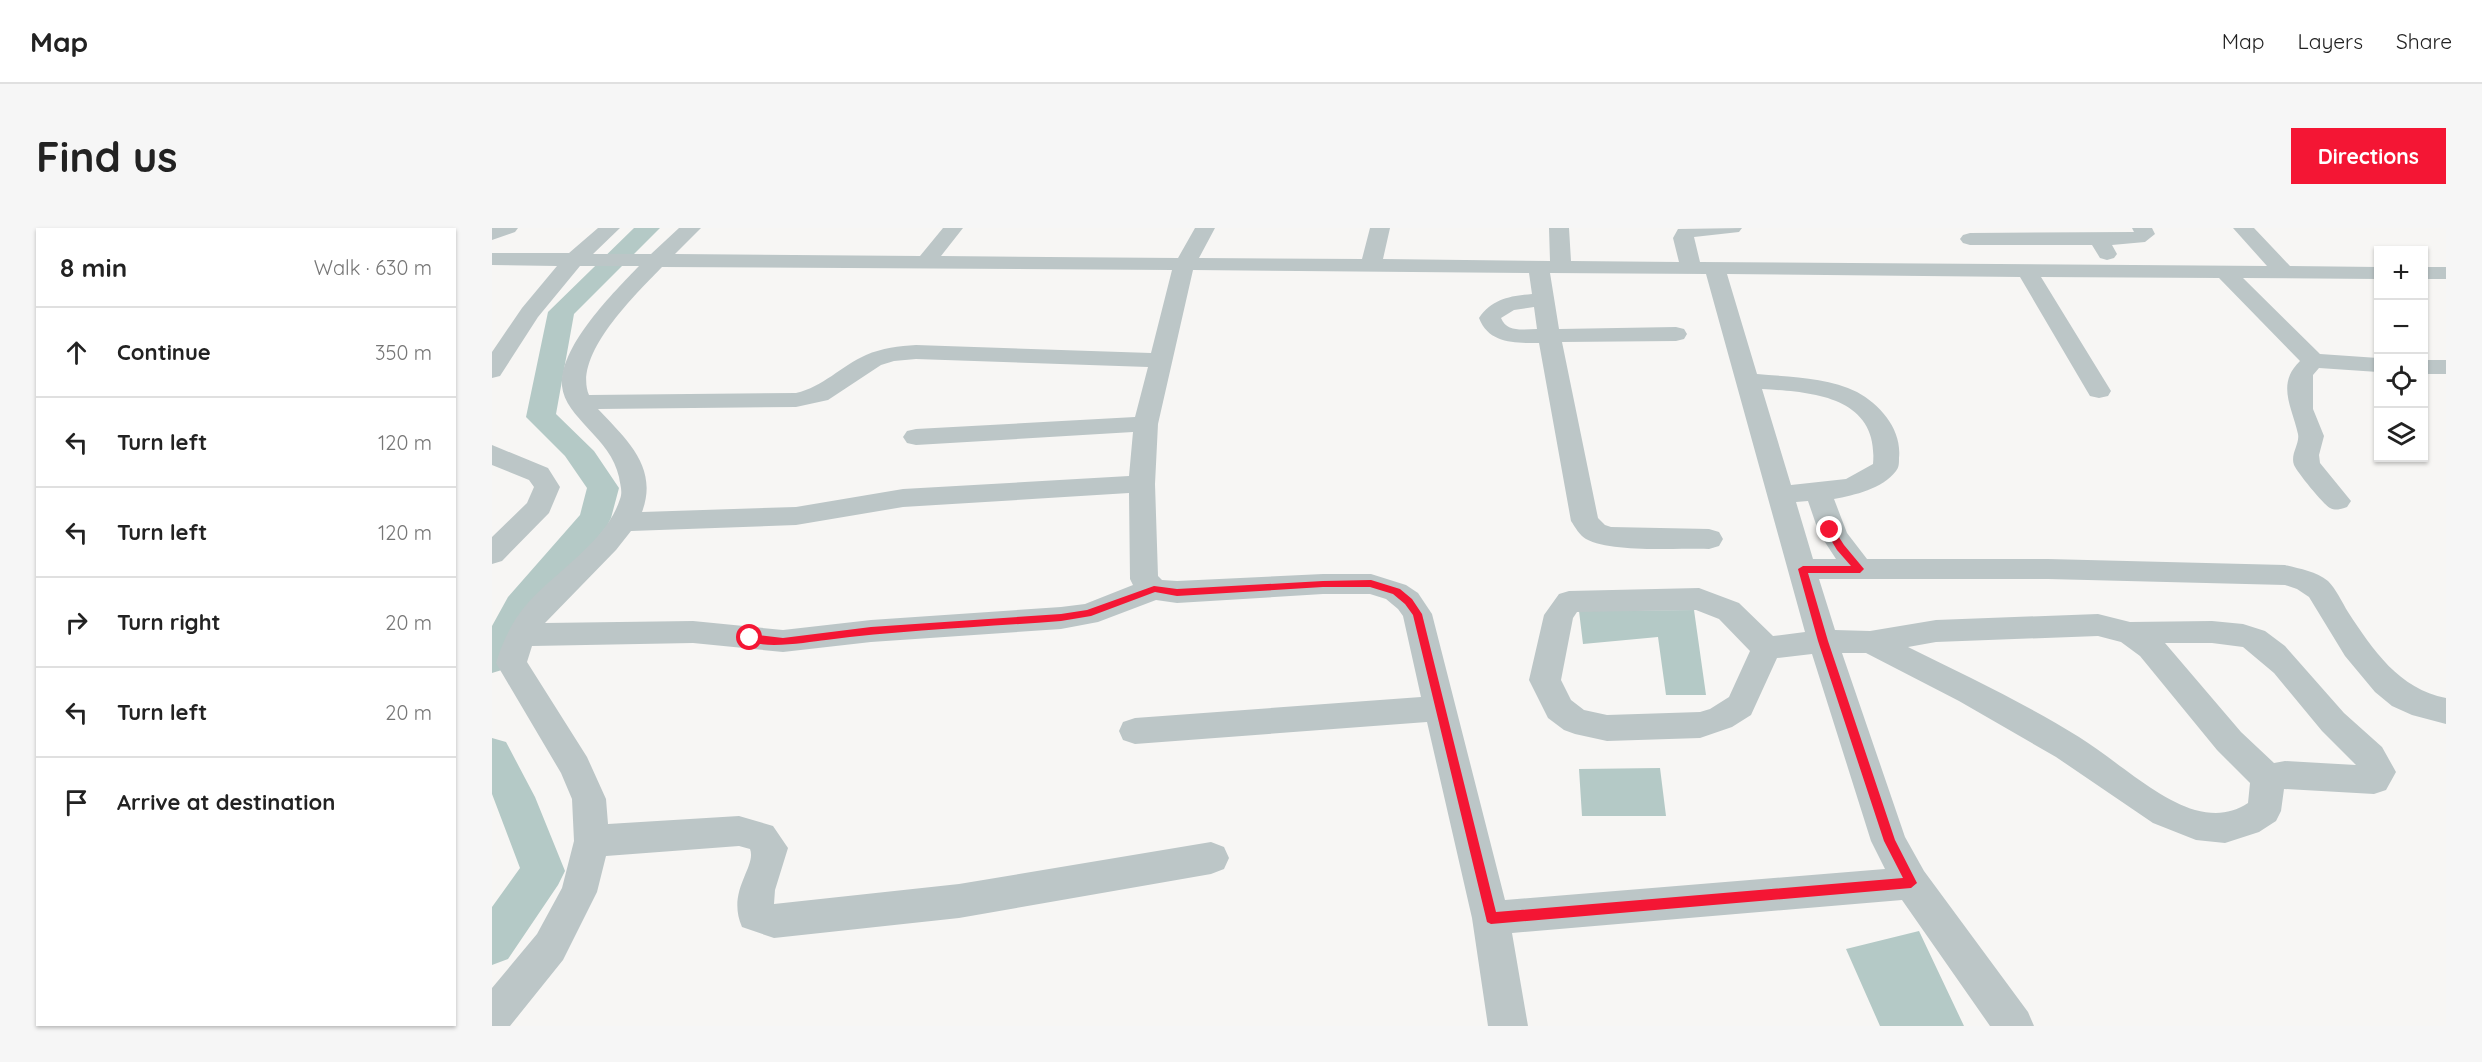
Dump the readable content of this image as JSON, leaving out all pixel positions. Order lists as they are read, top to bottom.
{
  "page": {
    "header": "Map",
    "nav": ["Map", "Layers", "Share"],
    "buttons": "Directions",
    "title": "Find us",
    "heading": ["8 min", "Walk · 630 m"],
    "map_buttons": ["+", "−"],
    "list": [
      ["Continue", "350 m"],
      ["Turn left", "120 m"],
      ["Turn left", "120 m"],
      ["Turn right", "20 m"],
      ["Turn left", "20 m"],
      "Arrive at destination"
    ]
  }
}
